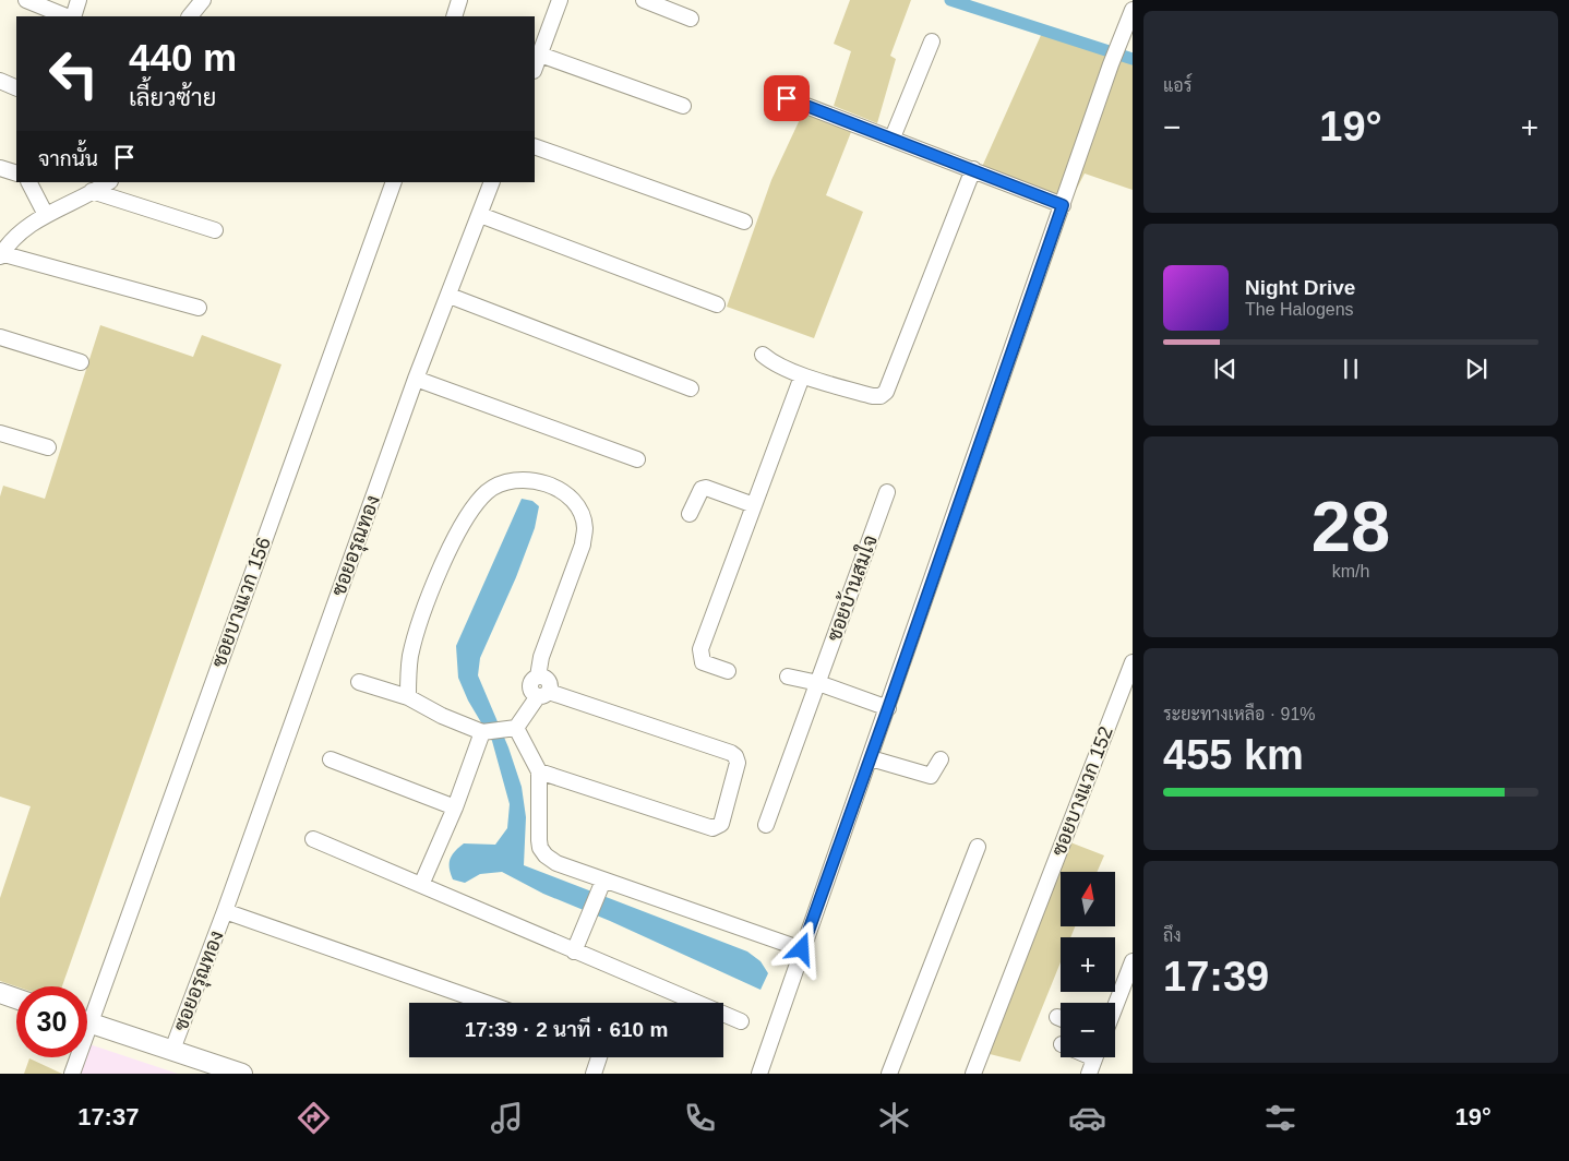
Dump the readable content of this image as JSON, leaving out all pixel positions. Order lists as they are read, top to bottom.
{
  "streets": {
    "street": [
      "ซอยอรุณทอง",
      "ซอยบ้านสมใจ",
      "ซอยบางแวก 156",
      "ซอยบางแวก 152"
    ]
  },
  "north": "top",
  "page": {
    "tile": [
      "แอร์",
      ["28", "km/h"],
      ["ระยะทางเหลือ · 91%", "455 km"],
      ["ถึง", "17:39"]
    ],
    "turn": ["440 m", "เลี้ยวซ้าย"],
    "heat": ["−", "19°", "+"],
    "then": "จากนั้น",
    "song": ["Night Drive", "The Halogens"],
    "map_buttons": ["+", "−"],
    "limit": "30",
    "trip": "17:39 · 2 นาที · 610 m",
    "tabs": ["17:37", "19°"]
  }
}
